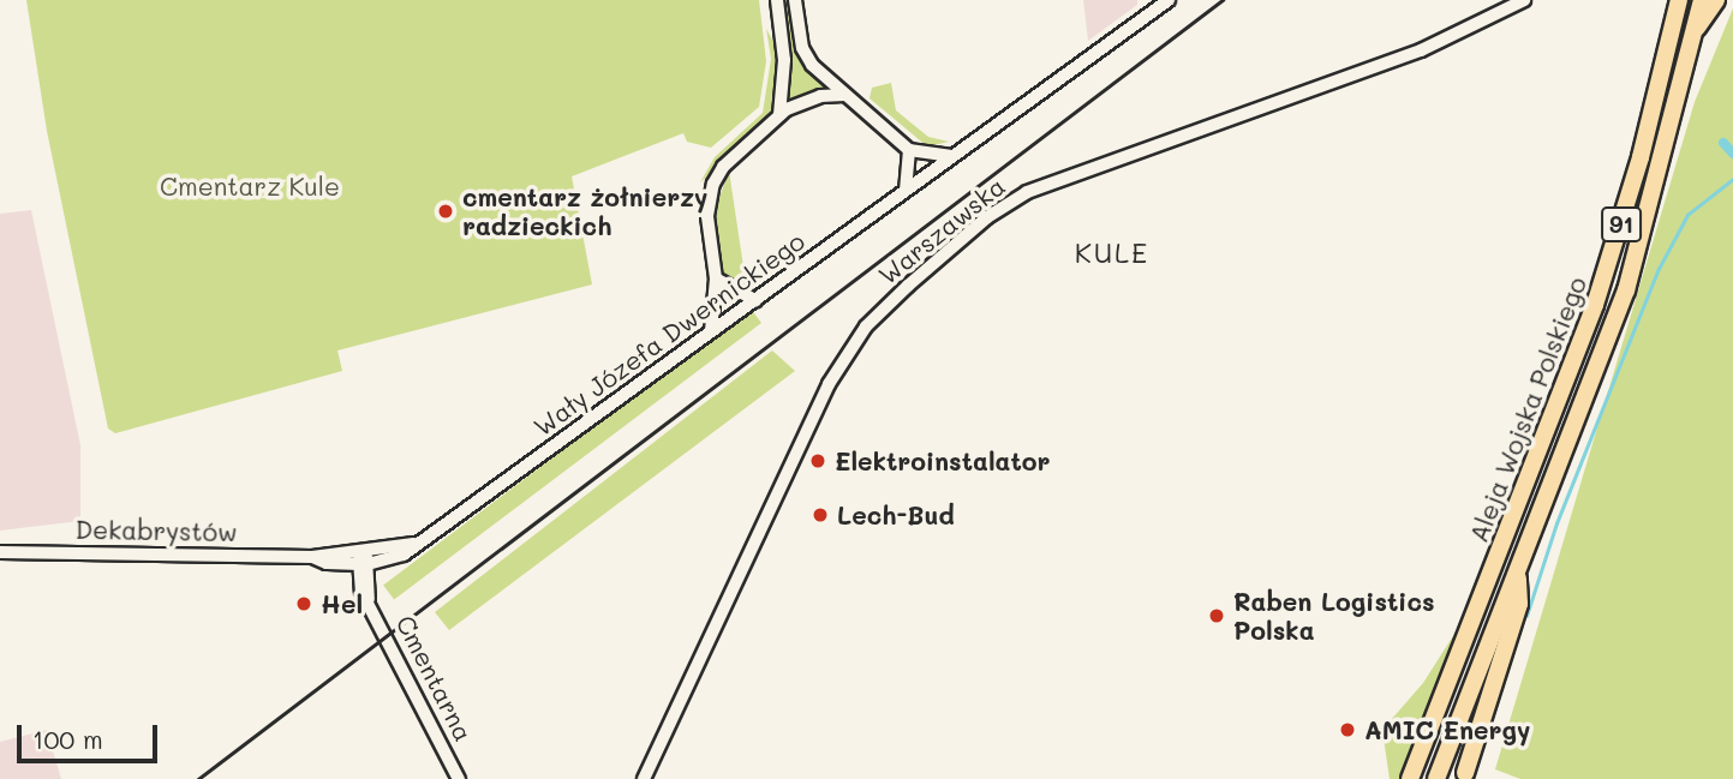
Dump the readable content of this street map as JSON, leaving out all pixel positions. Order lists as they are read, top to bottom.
{
  "streets": {
    "main road": ["91", "Aleja Wojska Polskiego"],
    "street": [
      "Warszawska",
      "Wały Józefa Dwernickiego",
      "Dekabrystów",
      "Cmentarna"
    ]
  },
  "crossings": [
    ["Wały Józefa Dwernickiego", "Dekabrystów"],
    ["Wały Józefa Dwernickiego", "Cmentarna"],
    ["Dekabrystów", "Cmentarna"]
  ],
  "districts": ["KULE"],
  "parks": ["Cmentarz Kule"],
  "places": [
    "cmentarz żołnierzy radzieckich",
    "Elektroinstalator",
    "Lech-Bud",
    "Hel",
    "Raben Logistics Polska",
    "AMIC Energy"
  ],
  "scale_bar": "100 m"
}
